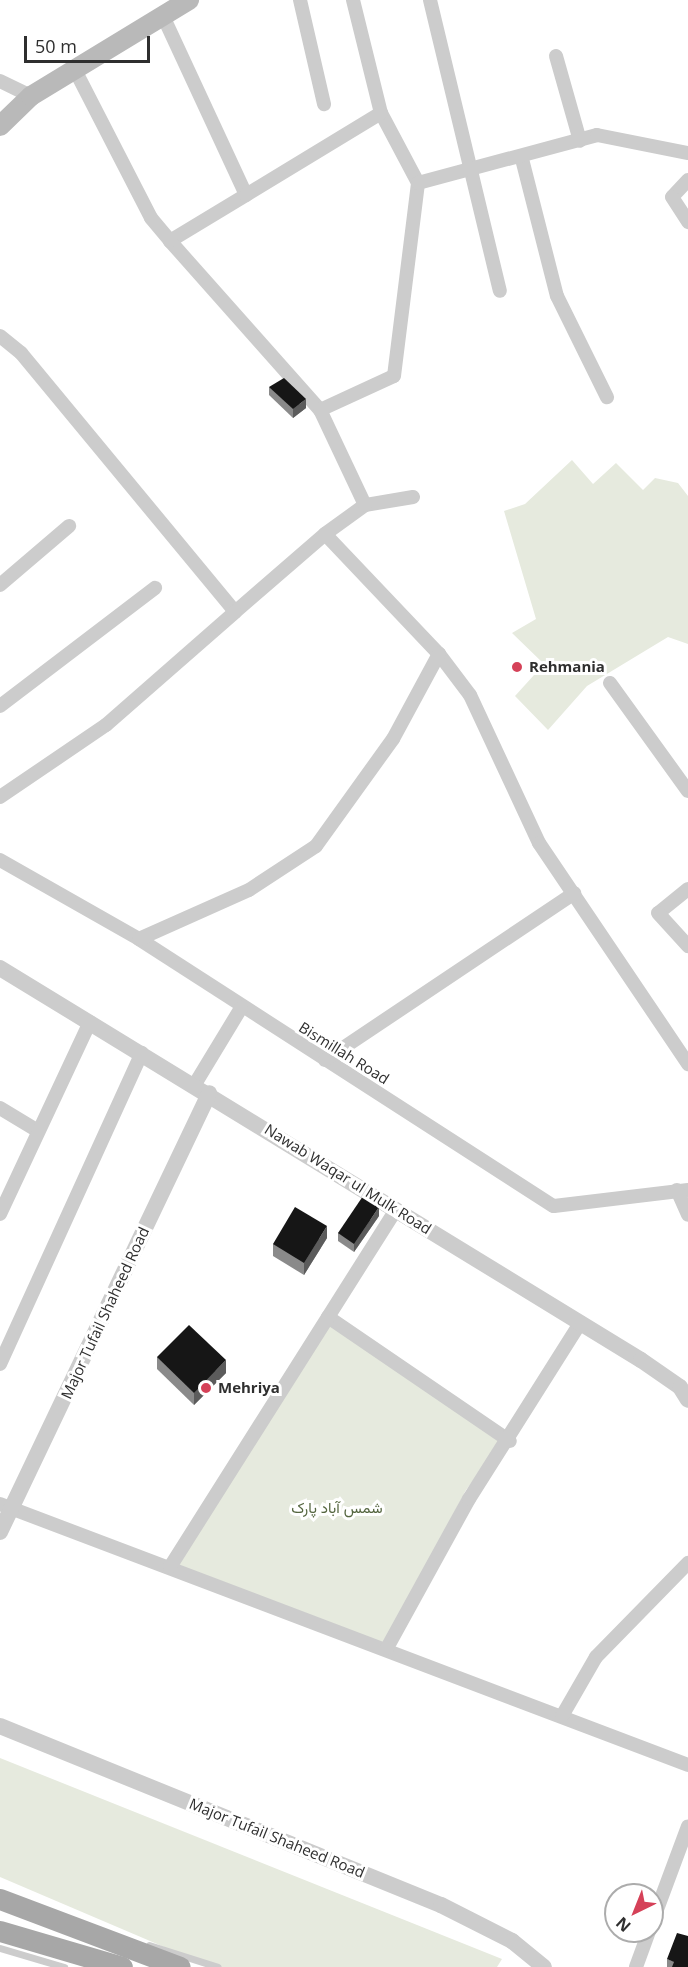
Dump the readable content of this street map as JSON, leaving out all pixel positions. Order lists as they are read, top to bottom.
{
  "streets": {
    "street": ["Bismillah Road", "Nawab Waqar ul Mulk Road", "Major Tufail Shaheed Road"]
  },
  "crossings": [
    ["Nawab Waqar ul Mulk Road", "Major Tufail Shaheed Road"]
  ],
  "parks": ["شمس آباد پارک"],
  "places": ["Rehmania", "Mehriya"],
  "scale_bar": "50 m",
  "north": "bottom left"
}
